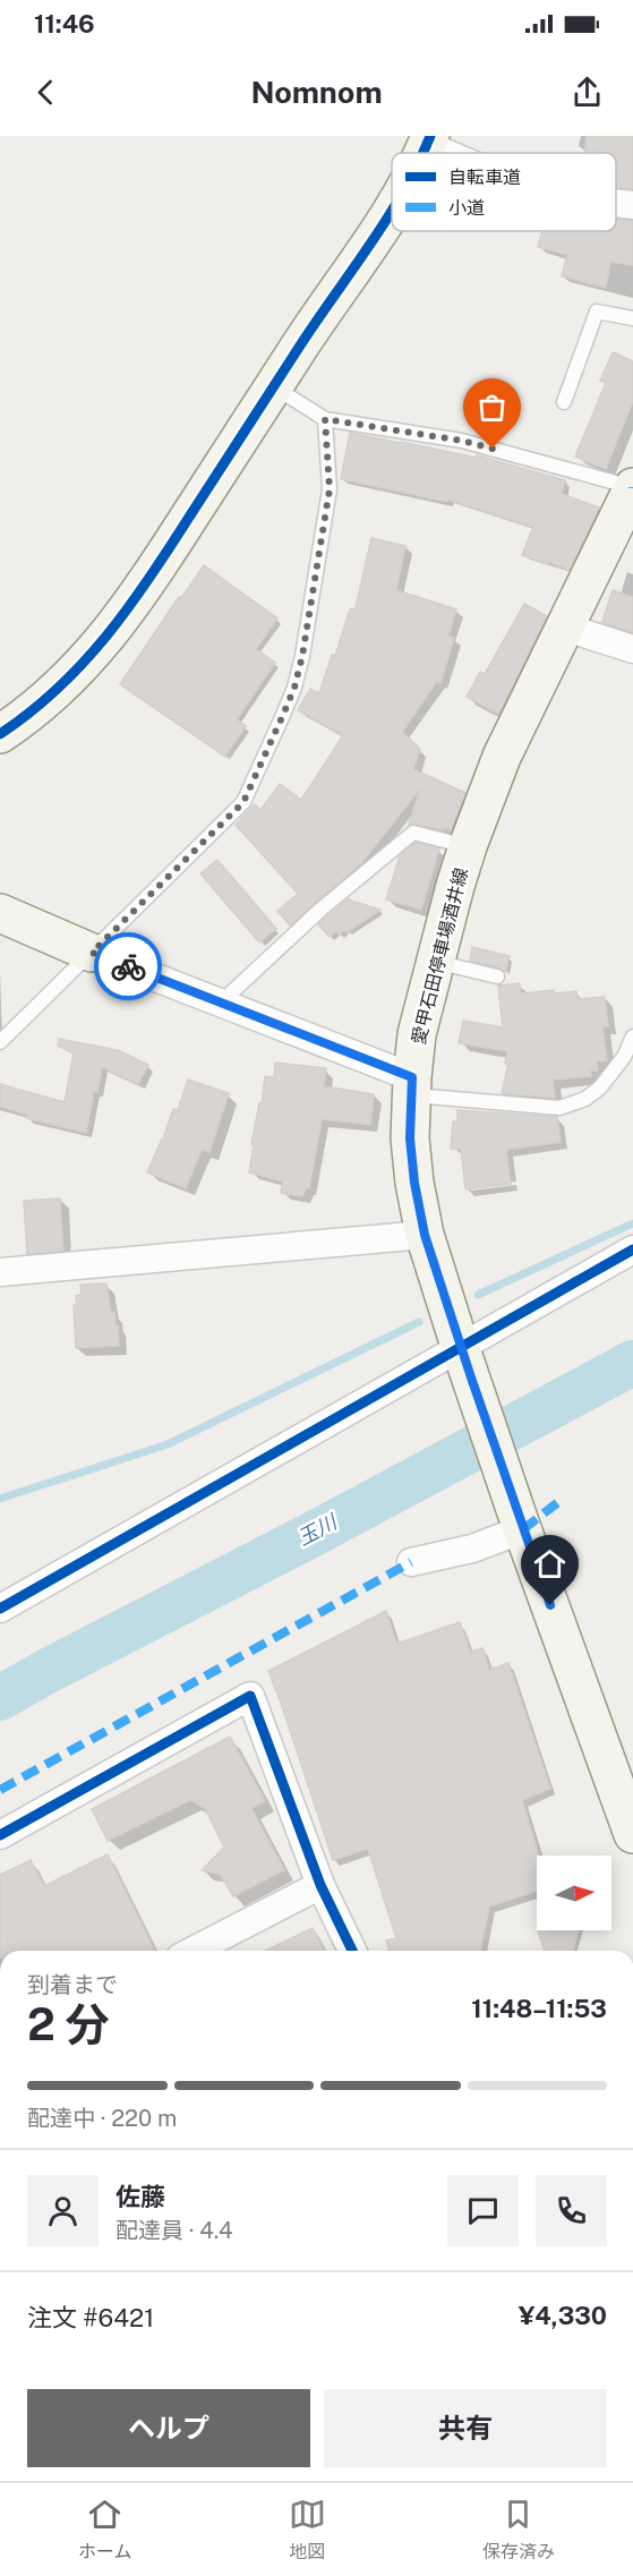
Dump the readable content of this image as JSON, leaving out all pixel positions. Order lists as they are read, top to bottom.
{
  "streets": {
    "main road": ["愛甲石田停車場酒井線"]
  },
  "water": ["玉川"],
  "legend": ["自転車道", "小道"],
  "north": "right",
  "page": {
    "status": "11:46",
    "header": "Nomnom",
    "heading": ["2 分", "到着まで", "11:48–11:53"],
    "panel": [
      "佐藤",
      "配達員 · 4.4",
      "注文 #6421",
      "¥4,330"
    ],
    "bar": "配達中 · 220 m",
    "buttons": ["ヘルプ", "共有"],
    "tabs": ["ホーム", "地図", "保存済み"]
  }
}
